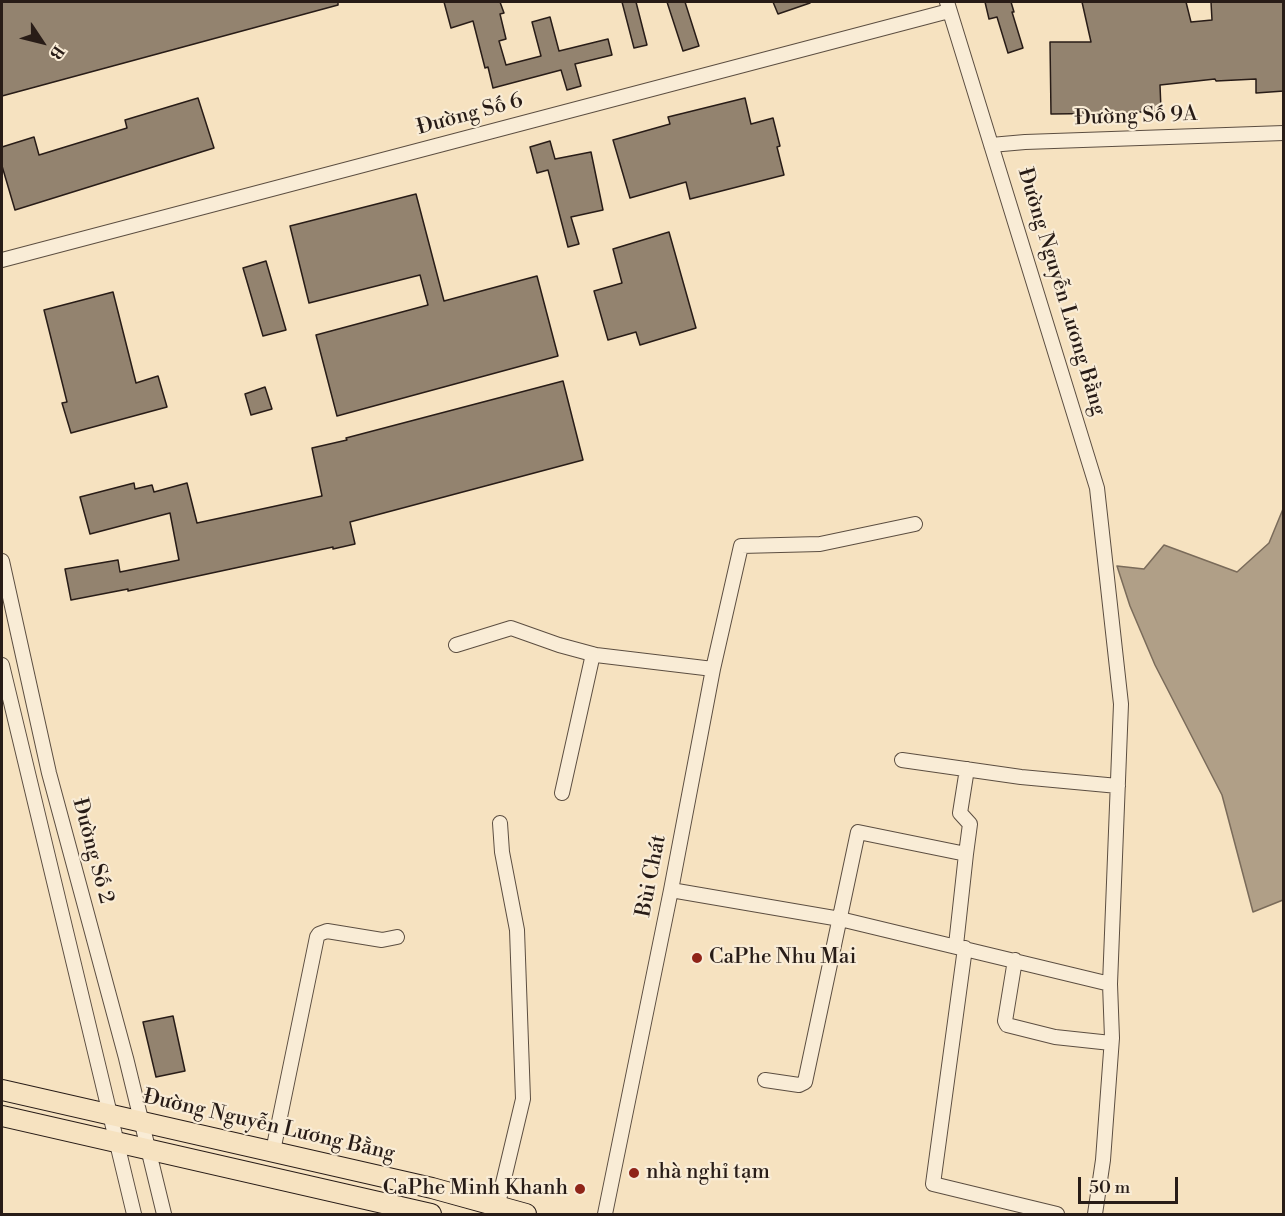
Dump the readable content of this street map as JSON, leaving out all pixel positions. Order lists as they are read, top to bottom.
{
  "streets": {
    "highway": ["Đường Nguyễn Lương Bằng"],
    "street": [
      "Đường Số 6",
      "Đường Số 9A",
      "Đường Số 2",
      "Bùi Chát"
    ]
  },
  "crossings": [
    ["Đường Số 6", "Đường Nguyễn Lương Bằng"],
    ["Đường Số 9A", "Đường Nguyễn Lương Bằng"],
    ["Đường Nguyễn Lương Bằng", "Đường Số 2"]
  ],
  "places": ["CaPhe Nhu Mai", "nhà nghỉ tạm", "CaPhe Minh Khanh"],
  "scale_bar": "50 m",
  "north": "bottom right"
}
